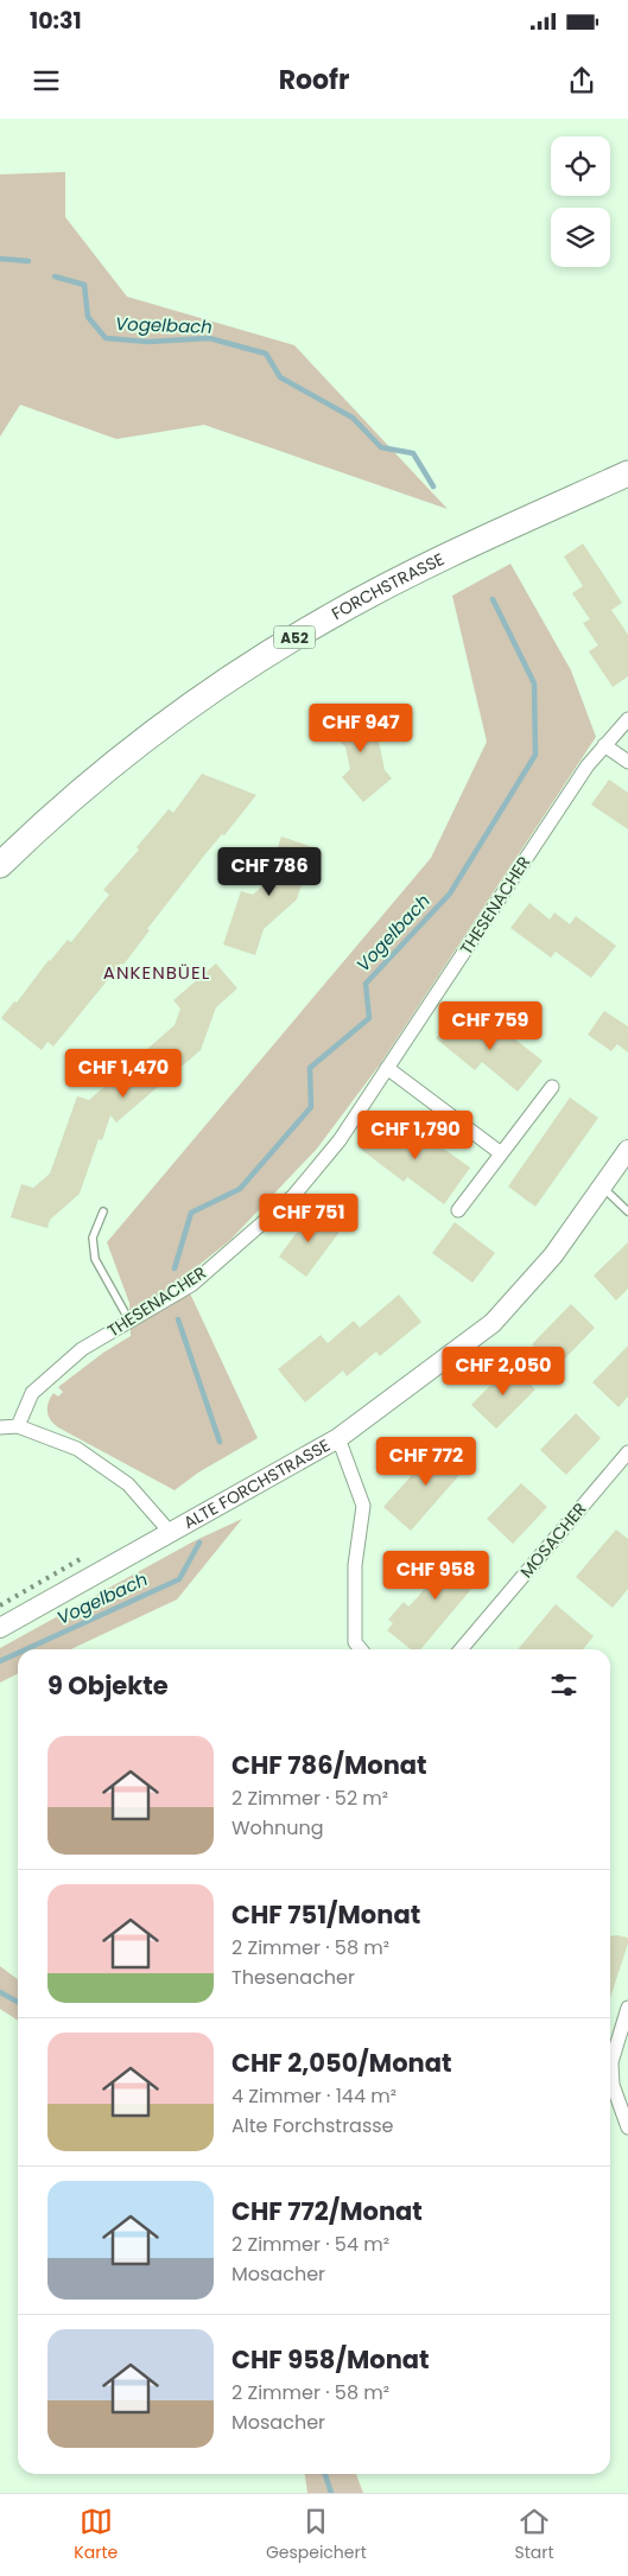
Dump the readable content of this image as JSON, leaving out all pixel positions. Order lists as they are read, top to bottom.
{
  "streets": {
    "highway": ["FORCHSTRASSE", "A52"],
    "street": ["THESENACHER", "ALTE FORCHSTRASSE", "MOSACHER"]
  },
  "districts": ["ANKENBÜEL"],
  "water": ["Vogelbach"],
  "page": {
    "status": "10:31",
    "header": "Roofr",
    "price": [
      "CHF 947",
      "CHF 786",
      "CHF 759",
      "CHF 1,470",
      "CHF 1,790",
      "CHF 751",
      "CHF 2,050",
      "CHF 772",
      "CHF 958"
    ],
    "heading": "9 Objekte",
    "list": [
      {
        "name": "CHF 786/Monat",
        "note": "2 Zimmer · 52 m² · Wohnung"
      },
      {
        "name": "CHF 751/Monat",
        "note": "2 Zimmer · 58 m² · Thesenacher"
      },
      {
        "name": "CHF 2,050/Monat",
        "note": "4 Zimmer · 144 m² · Alte Forchstrasse"
      },
      {
        "name": "CHF 772/Monat",
        "note": "2 Zimmer · 54 m² · Mosacher"
      },
      {
        "name": "CHF 958/Monat",
        "note": "2 Zimmer · 58 m² · Mosacher"
      }
    ],
    "tabs": ["Karte", "Gespeichert", "Start"]
  }
}
